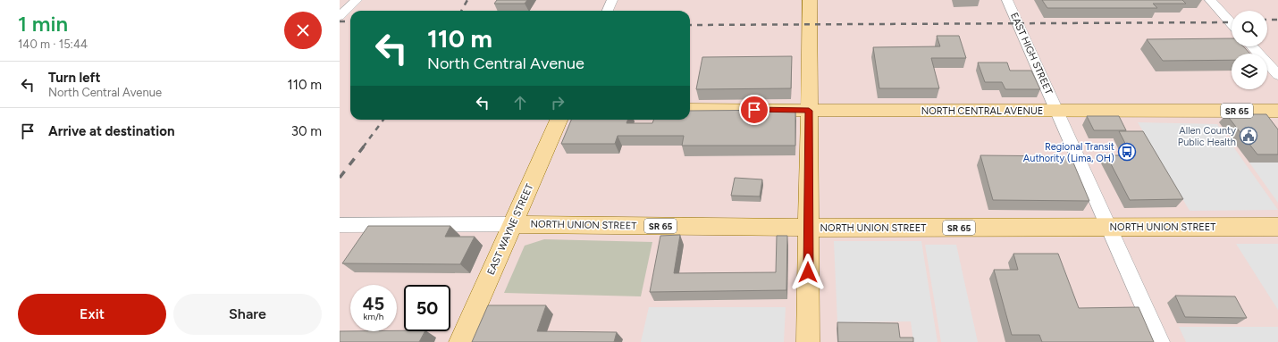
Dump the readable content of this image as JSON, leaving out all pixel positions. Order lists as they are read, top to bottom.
{
  "streets": {
    "main road": [
      "NORTH CENTRAL AVENUE",
      "SR 65",
      "NORTH UNION STREET",
      "EAST WAYNE STREET"
    ],
    "street": ["EAST HIGH STREET"]
  },
  "crossings": [
    ["EAST HIGH STREET", "NORTH CENTRAL AVENUE"],
    ["EAST HIGH STREET", "NORTH UNION STREET"],
    ["NORTH UNION STREET", "EAST WAYNE STREET"]
  ],
  "places": {
    "public building": ["Allen County Public Health"],
    "bus stop": ["Regional Transit Authority (Lima, OH)"]
  },
  "page": {
    "heading": ["1 min", "140 m · 15:44"],
    "turn": ["110 m", "North Central Avenue"],
    "list": [
      {
        "name": "Turn left",
        "note": "North Central Avenue",
        "value": "110 m"
      },
      {
        "name": "Arrive at destination",
        "value": "30 m"
      }
    ],
    "speed": "45 km/h",
    "limit": "50",
    "buttons": ["Exit", "Share"]
  }
}
